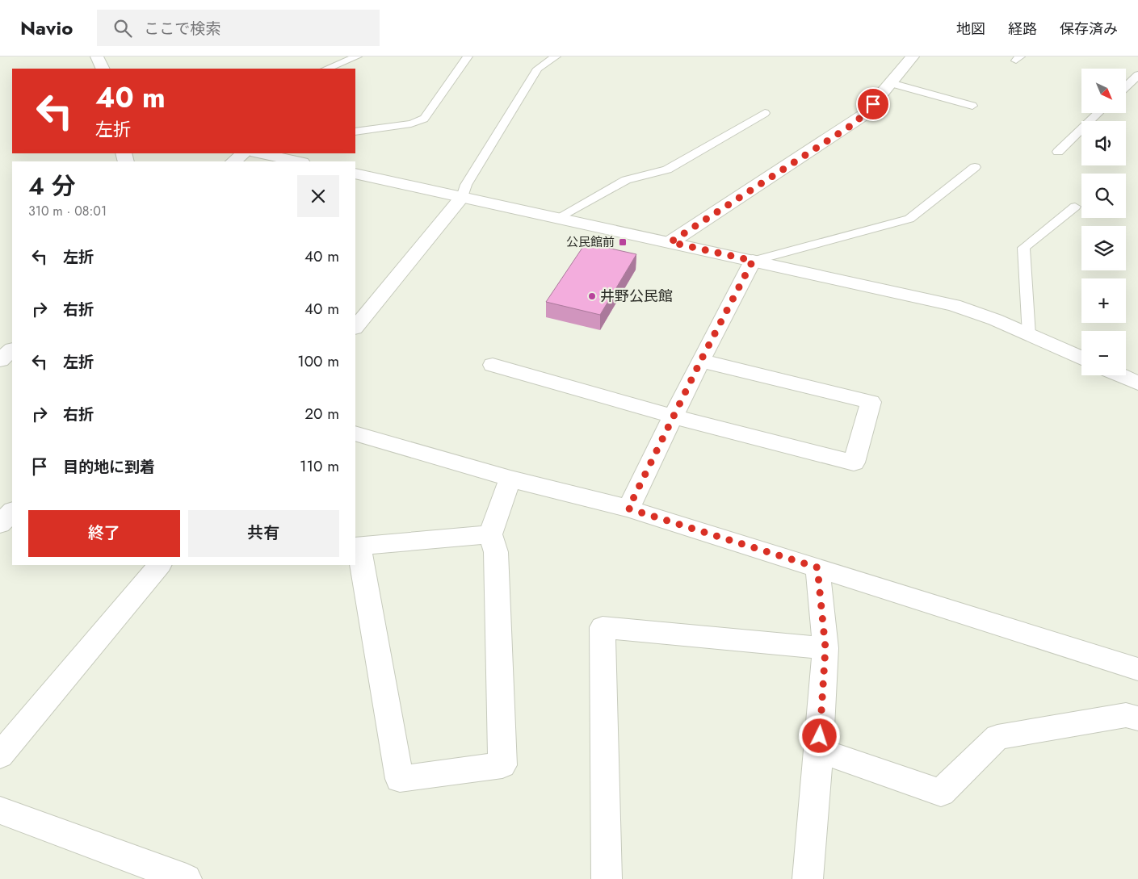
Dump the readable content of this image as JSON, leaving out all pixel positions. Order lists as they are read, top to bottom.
{
  "places": {
    "transit": ["公民館前"],
    "other": ["井野公民館"]
  },
  "north": "bottom right",
  "page": {
    "header": "Navio",
    "search": "ここで検索",
    "nav": ["地図", "経路", "保存済み"],
    "map_buttons": ["+", "−"],
    "turn": ["40 m", "左折"],
    "heading": ["4 分", "310 m · 08:01"],
    "list": [
      {
        "name": "左折",
        "value": "40 m"
      },
      {
        "name": "右折",
        "value": "40 m"
      },
      {
        "name": "左折",
        "value": "100 m"
      },
      {
        "name": "右折",
        "value": "20 m"
      },
      {
        "name": "目的地に到着",
        "value": "110 m"
      }
    ],
    "buttons": ["終了", "共有"]
  }
}
